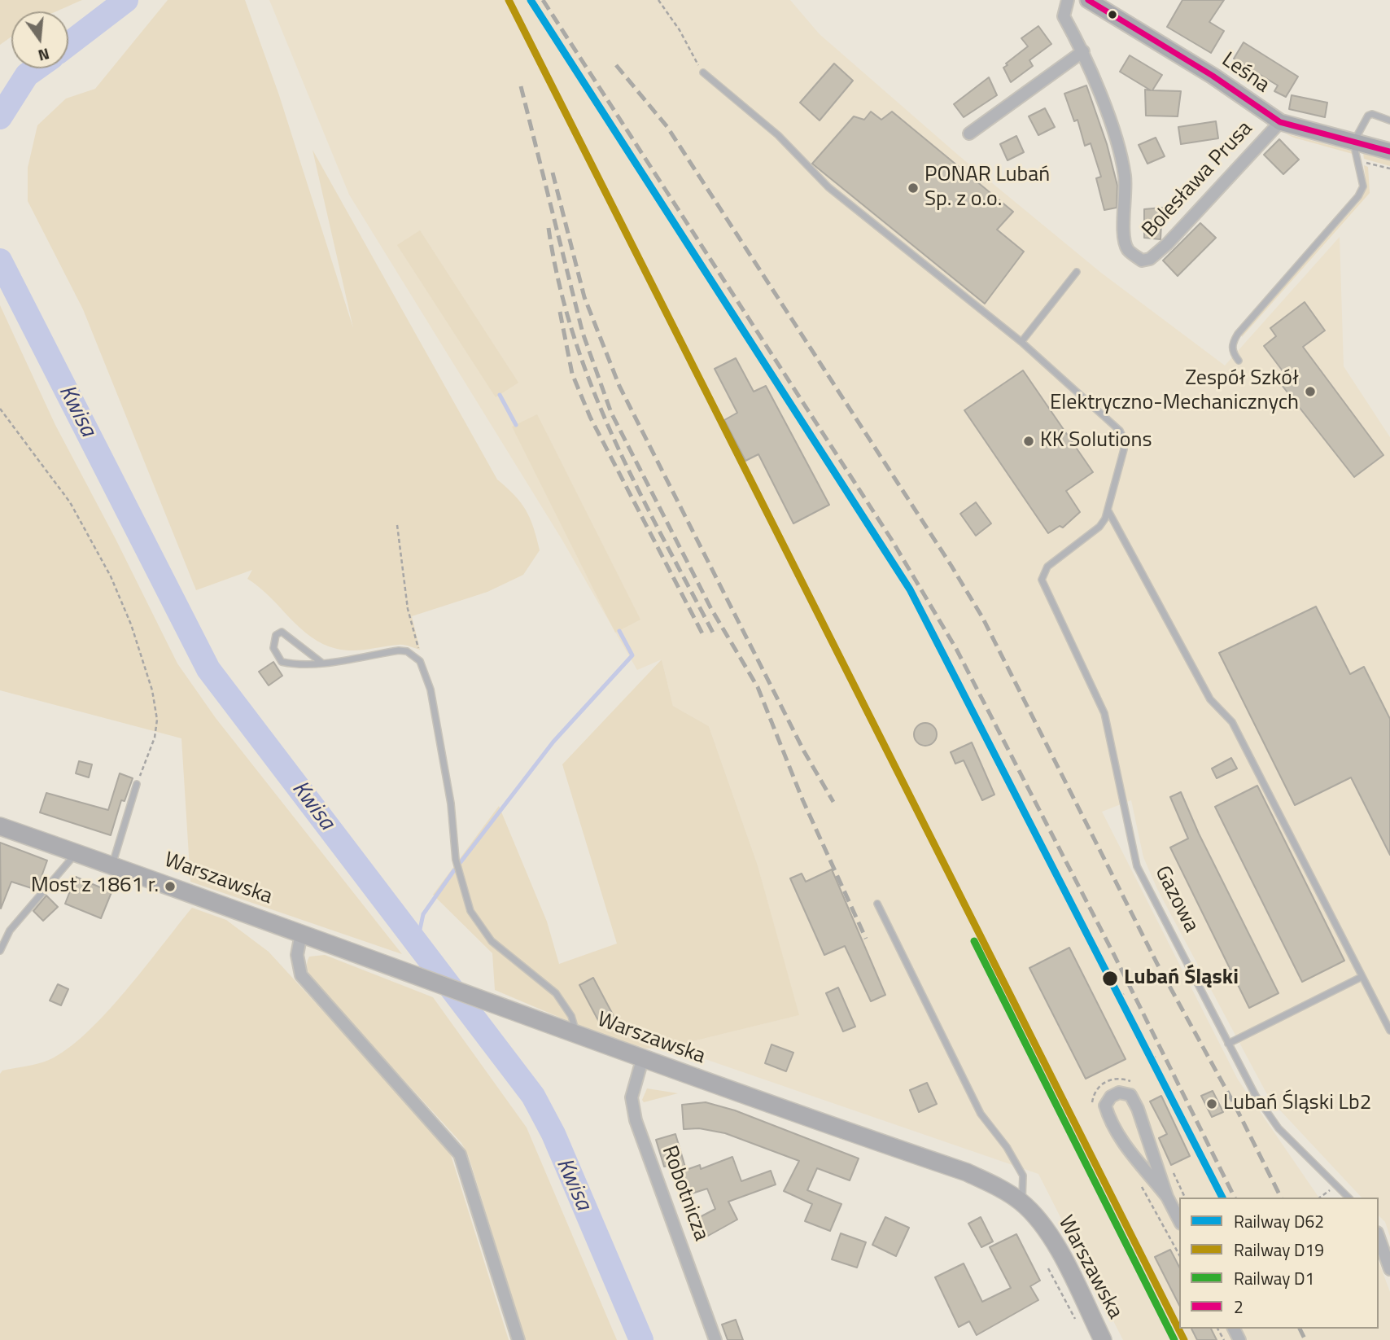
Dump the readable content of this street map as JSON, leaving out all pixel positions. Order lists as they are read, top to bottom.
{
  "streets": {
    "main road": ["Leśna", "Warszawska"],
    "street": ["Bolesława Prusa", "Robotnicza"],
    "lane": ["Gazowa"]
  },
  "crossings": [
    ["Leśna", "Bolesława Prusa"],
    ["Warszawska", "Robotnicza"]
  ],
  "water": ["Kwisa"],
  "places": [
    "PONAR Lubań Sp. z o.o.",
    "Zespół Szkół Elektryczno-Mechanicznych",
    "KK Solutions",
    "Most z 1861 r.",
    "Lubań Śląski",
    "Lubań Śląski Lb2"
  ],
  "lines": [
    "rail line D62",
    "rail line D19",
    "transit line 2",
    "rail line D1"
  ],
  "legend": [
    "Railway D62",
    "Railway D19",
    "Railway D1",
    "2"
  ],
  "north": "bottom"
}
